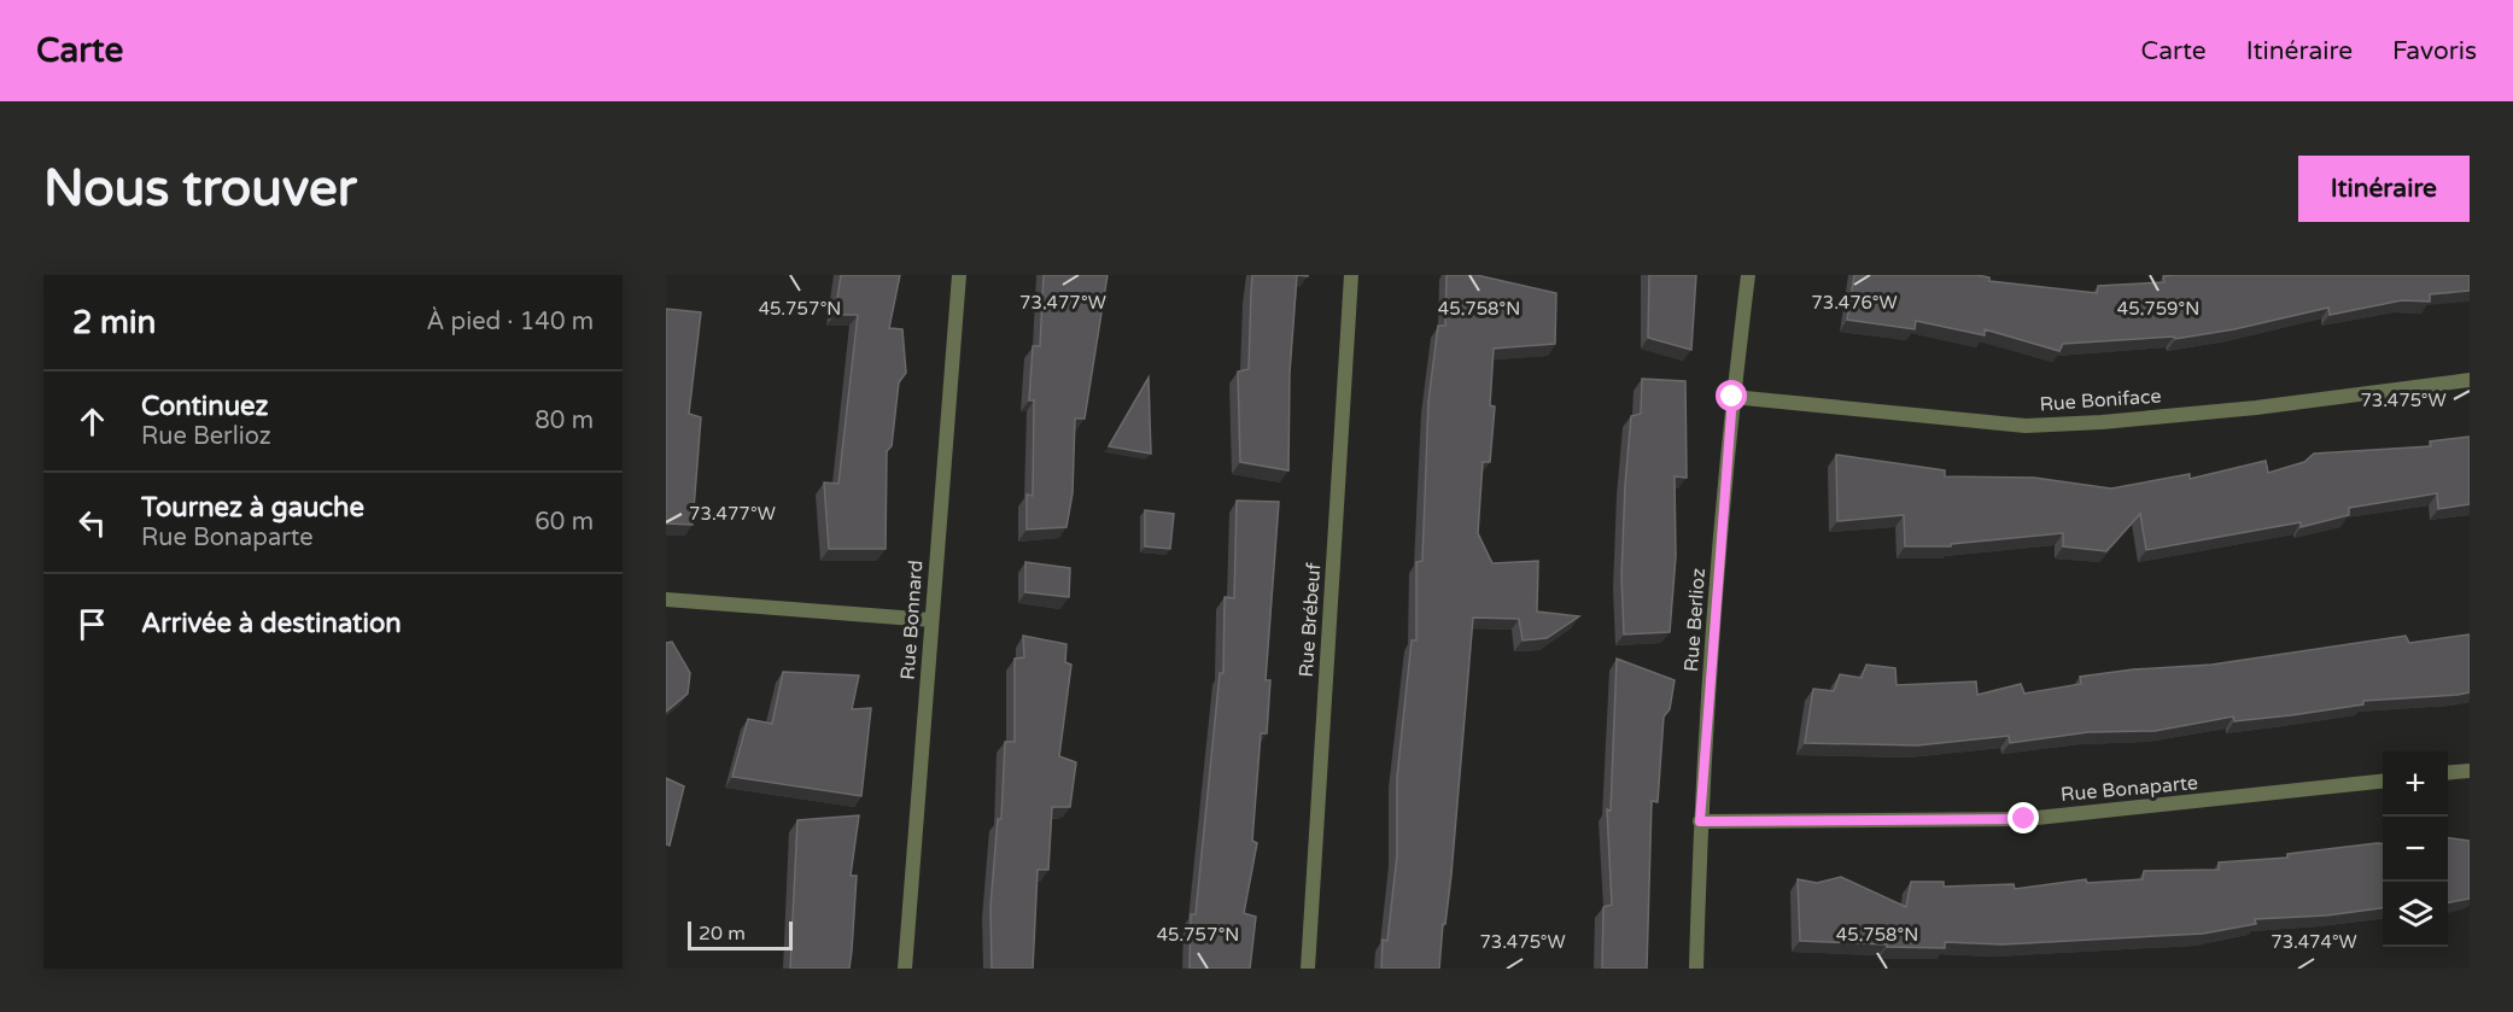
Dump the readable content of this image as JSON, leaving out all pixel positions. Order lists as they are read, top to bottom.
{
  "streets": {
    "street": [
      "Rue Boniface",
      "Rue Bonnard",
      "Rue Brébeuf",
      "Rue Berlioz",
      "Rue Bonaparte"
    ]
  },
  "crossings": [
    ["Rue Boniface", "Rue Berlioz"],
    ["Rue Berlioz", "Rue Bonaparte"]
  ],
  "scale_bar": "20 m",
  "page": {
    "header": "Carte",
    "nav": ["Carte", "Itinéraire", "Favoris"],
    "buttons": "Itinéraire",
    "title": "Nous trouver",
    "heading": ["2 min", "À pied · 140 m"],
    "list": [
      ["Continuez", "Rue Berlioz", "80 m"],
      ["Tournez à gauche", "Rue Bonaparte", "60 m"],
      "Arrivée à destination"
    ],
    "map_buttons": ["+", "−"],
    "scale": "20 m"
  },
  "coordinates": [
    "73.477°W",
    "73.476°W",
    "45.757°N",
    "45.758°N",
    "45.759°N",
    "73.475°W",
    "73.474°W"
  ]
}
